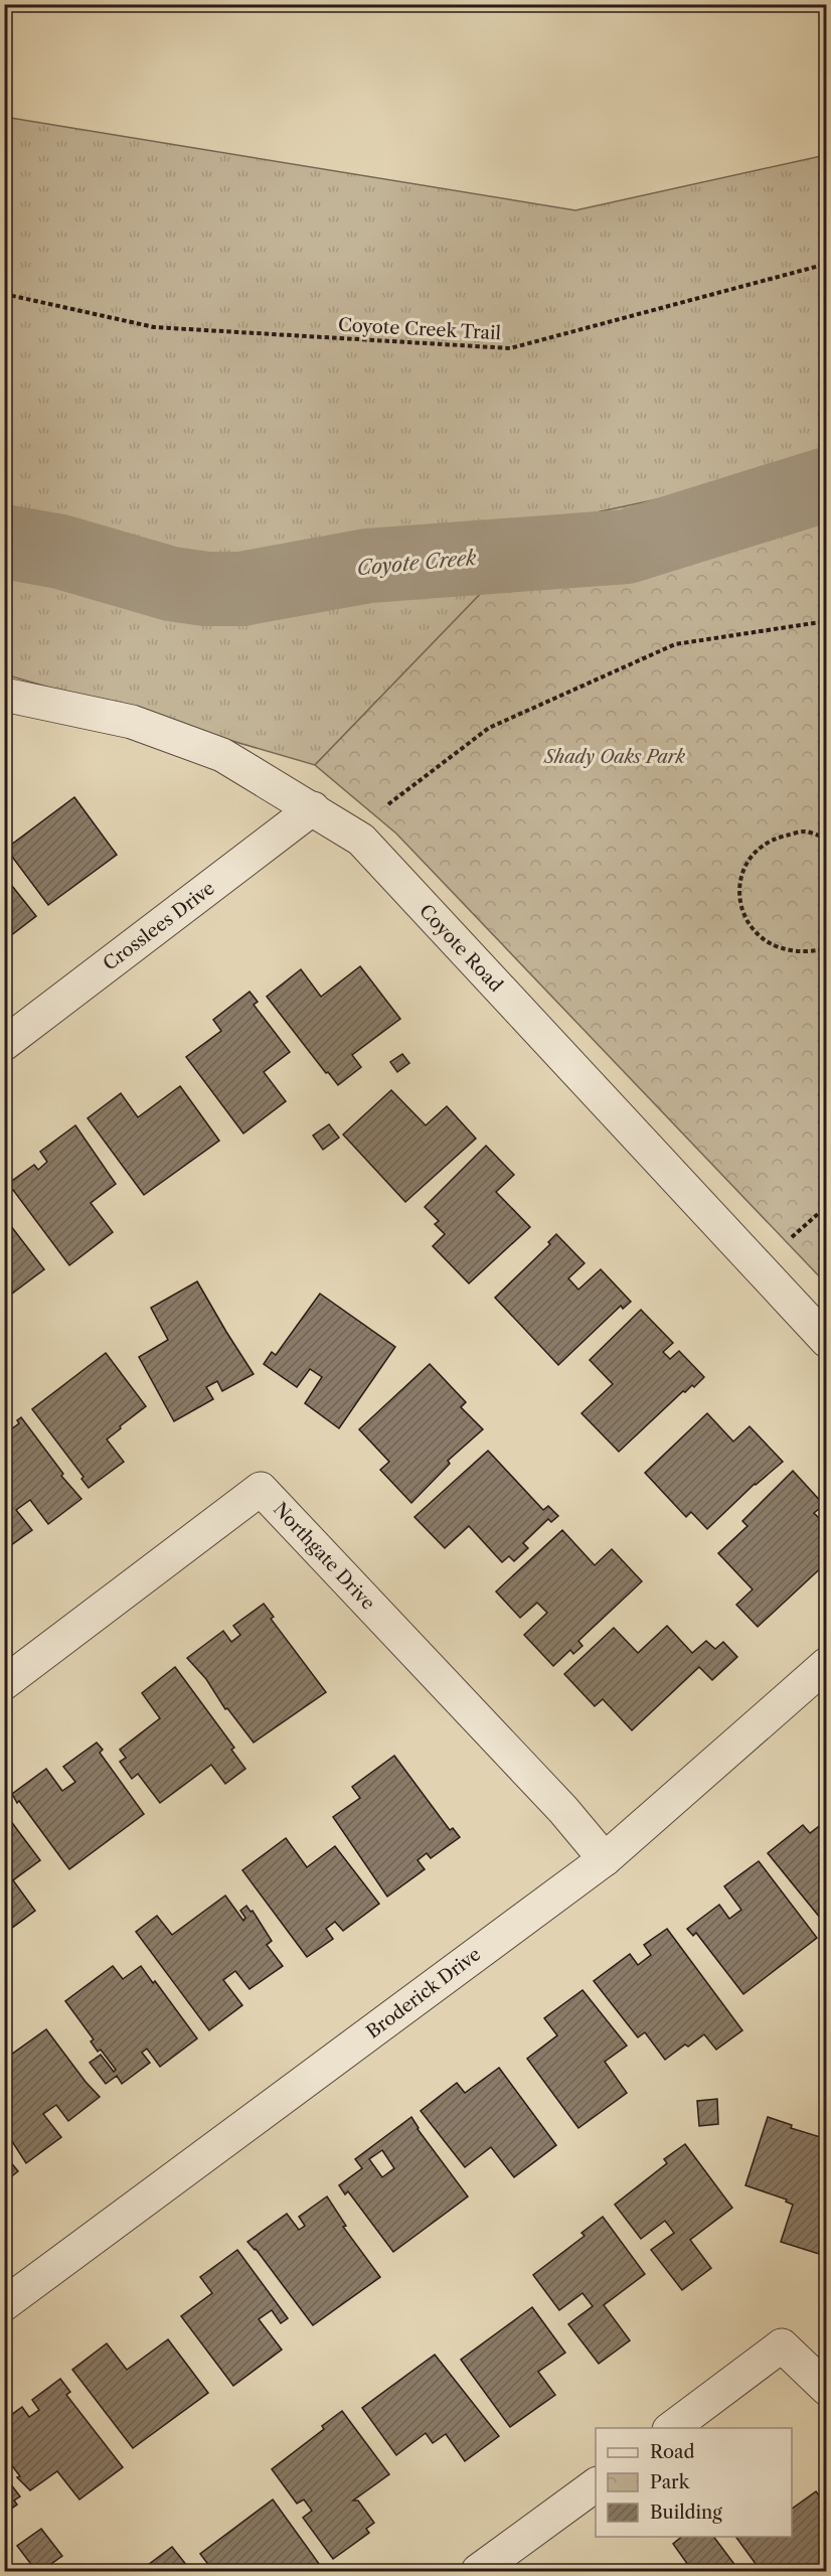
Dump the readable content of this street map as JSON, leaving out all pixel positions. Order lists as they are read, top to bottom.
{
  "streets": {
    "street": [
      "Crosslees Drive",
      "Coyote Road",
      "Northgate Drive",
      "Broderick Drive"
    ],
    "path": ["Coyote Creek Trail"]
  },
  "crossings": [
    ["Crosslees Drive", "Coyote Road"],
    ["Northgate Drive", "Broderick Drive"]
  ],
  "water": ["Coyote Creek"],
  "parks": ["Shady Oaks Park"],
  "legend": ["Road", "Park", "Building"]
}
